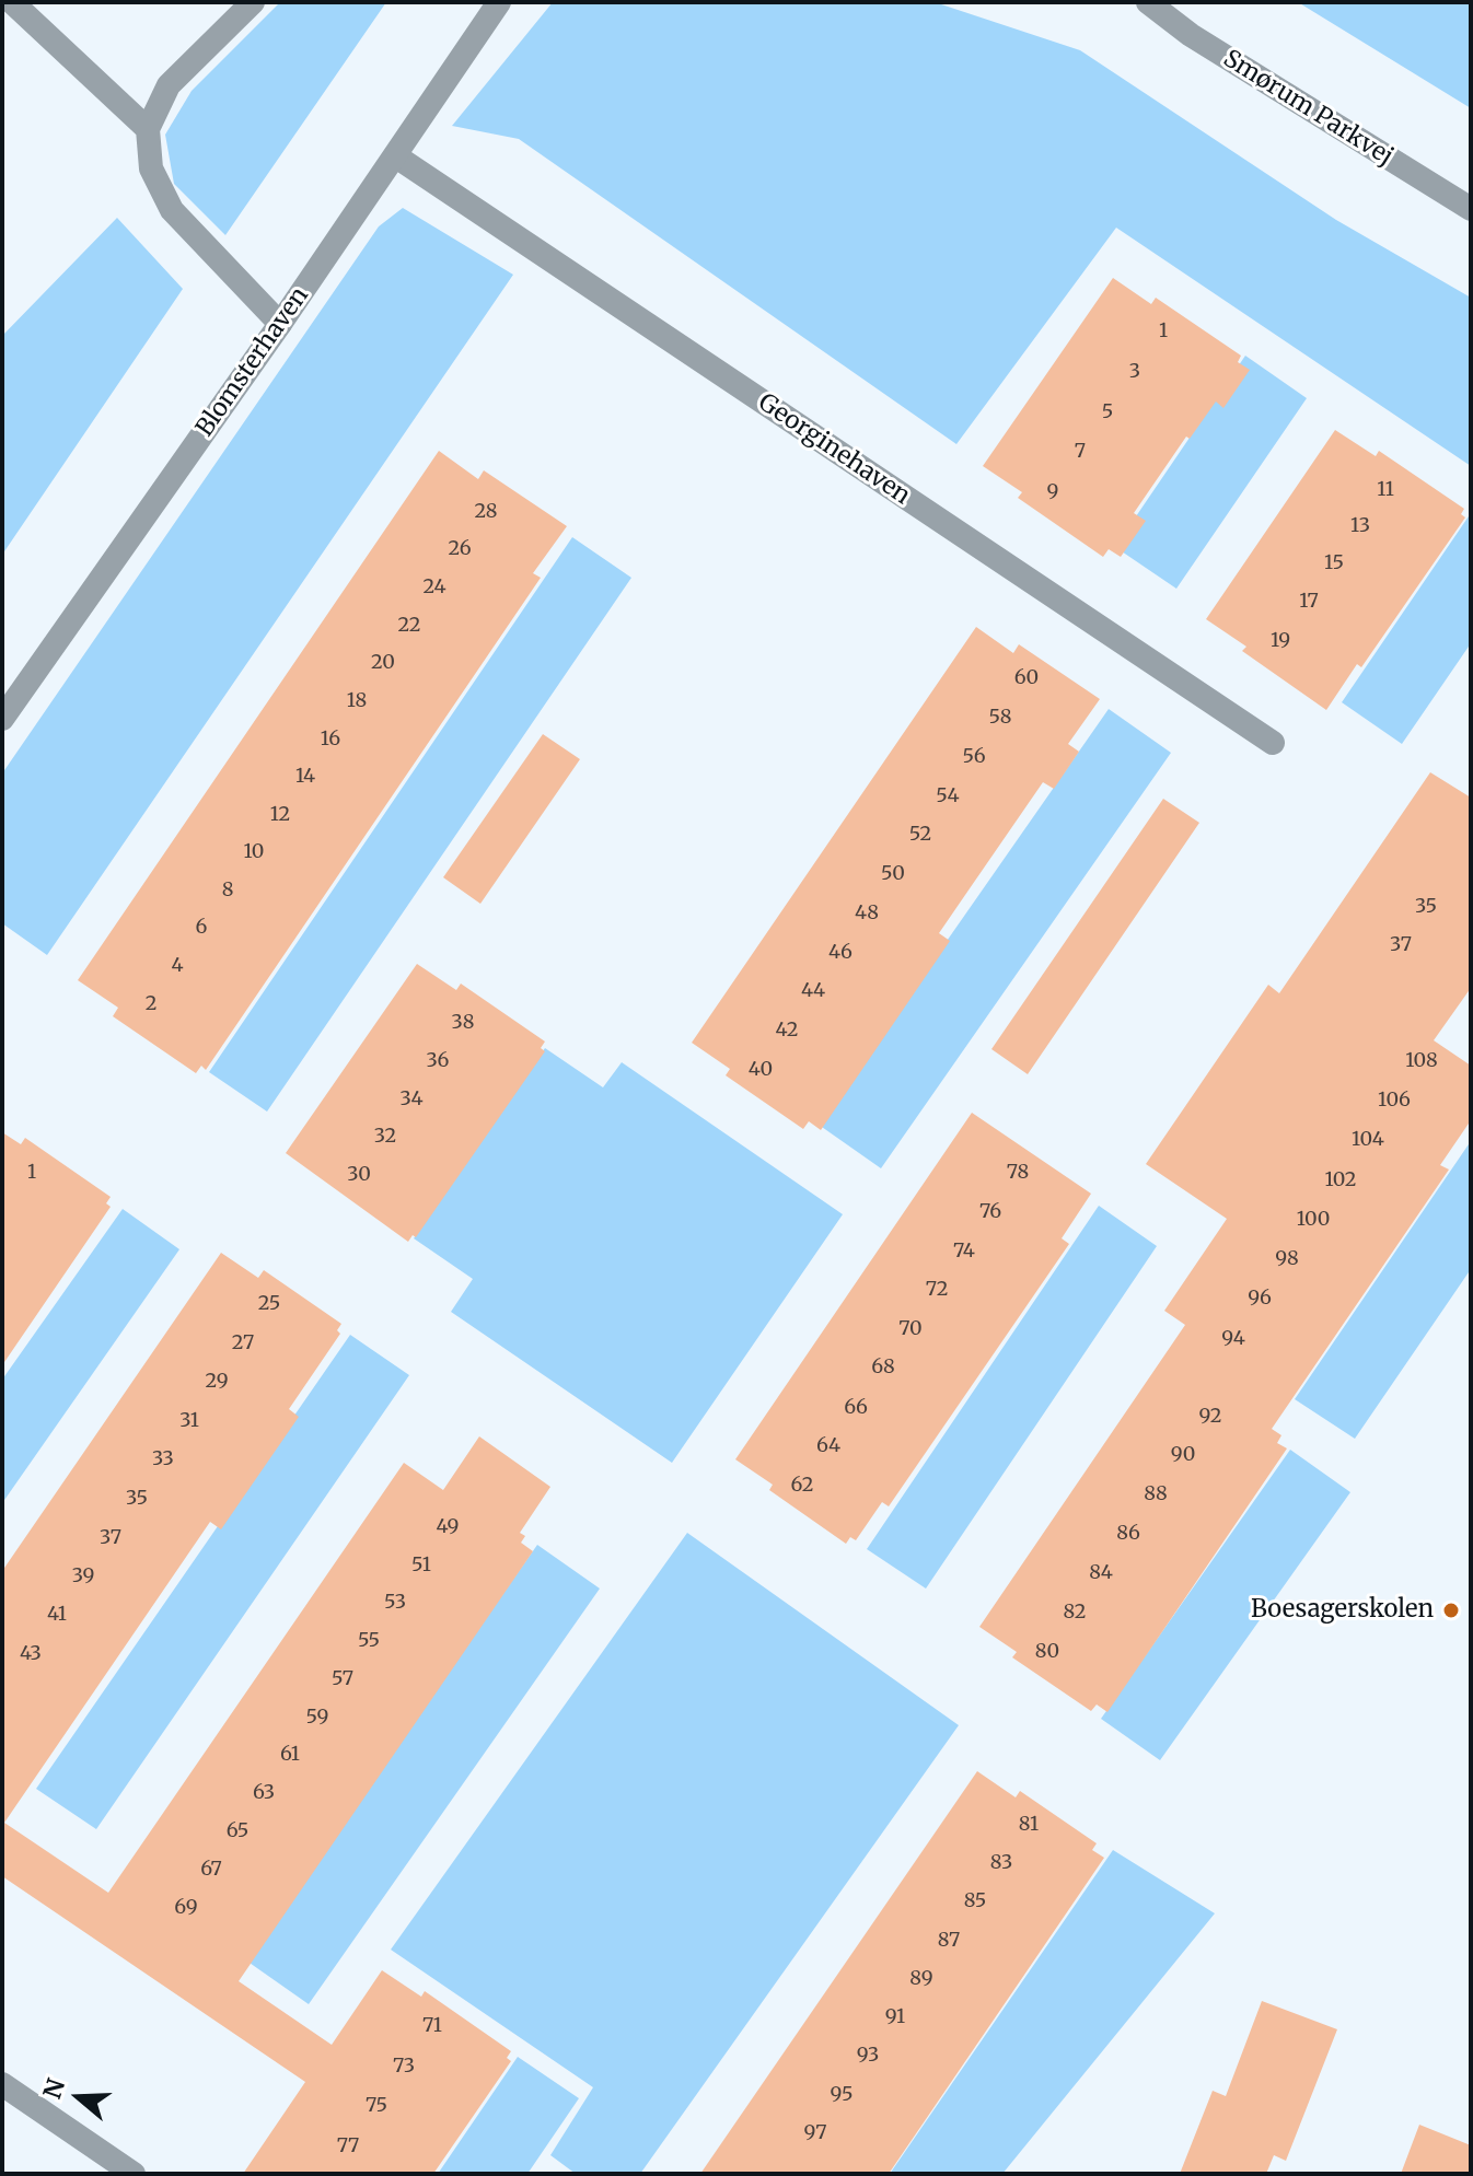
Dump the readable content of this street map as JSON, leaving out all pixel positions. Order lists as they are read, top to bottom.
{
  "streets": {
    "street": ["Smørum Parkvej", "Blomsterhaven", "Georginehaven"]
  },
  "crossings": [
    ["Blomsterhaven", "Georginehaven"]
  ],
  "places": ["Boesagerskolen"],
  "house_numbers": [
    "1",
    "3",
    "5",
    "7",
    "11",
    "9",
    "28",
    "13",
    "26",
    "15",
    "24",
    "17",
    "22",
    "19",
    "20",
    "60",
    "18",
    "58",
    "16",
    "56",
    "14",
    "54",
    "12",
    "52",
    "10",
    "50",
    "8",
    "35",
    "48",
    "6",
    "37",
    "46",
    "4",
    "44",
    "2",
    "38",
    "42",
    "36",
    "108",
    "40",
    "34",
    "106",
    "32",
    "104",
    "1",
    "78",
    "30",
    "102",
    "76",
    "100",
    "74",
    "98",
    "72",
    "96",
    "25",
    "70",
    "94",
    "27",
    "68",
    "29",
    "66",
    "92",
    "31",
    "64",
    "90",
    "33",
    "62",
    "88",
    "35",
    "49",
    "86",
    "37",
    "51",
    "84",
    "39",
    "53",
    "82",
    "41",
    "55",
    "80",
    "43",
    "57",
    "59",
    "61",
    "63",
    "81",
    "65",
    "83",
    "67",
    "85",
    "69",
    "87",
    "89",
    "91",
    "71",
    "93",
    "73",
    "95",
    "75",
    "97",
    "77"
  ],
  "north": "left"
}
